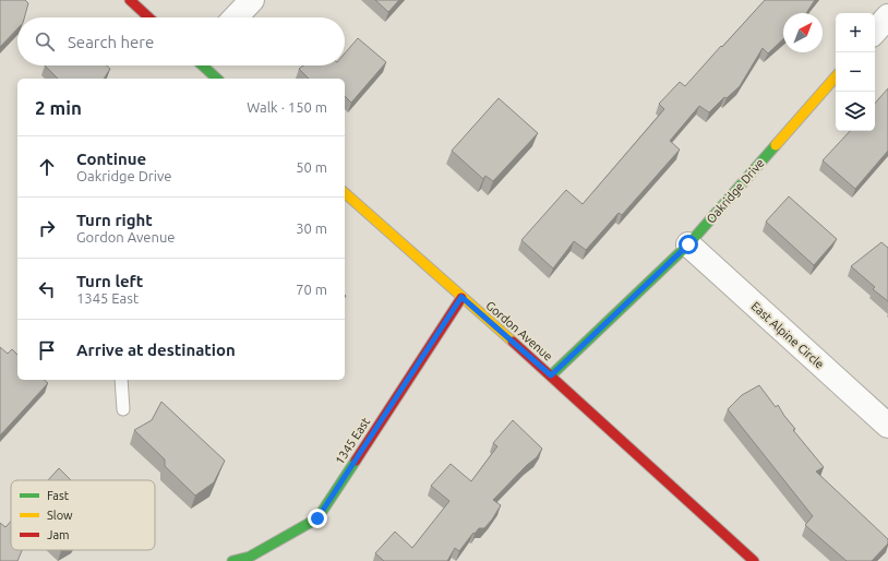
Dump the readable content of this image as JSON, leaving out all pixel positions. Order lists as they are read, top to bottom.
{
  "streets": {
    "street": [
      "Oakridge Drive",
      "Gordon Avenue",
      "East Alpine Circle",
      "1345 East"
    ]
  },
  "crossings": [
    ["Oakridge Drive", "Gordon Avenue"],
    ["Oakridge Drive", "East Alpine Circle"],
    ["Gordon Avenue", "1345 East"]
  ],
  "legend": ["Fast", "Slow", "Jam"],
  "north": "top right",
  "page": {
    "map_buttons": ["+", "−"],
    "search": "Search here",
    "heading": ["2 min", "Walk · 150 m"],
    "list": [
      ["Continue", "Oakridge Drive", "50 m"],
      ["Turn right", "Gordon Avenue", "30 m"],
      ["Turn left", "1345 East", "70 m"],
      "Arrive at destination"
    ]
  }
}
